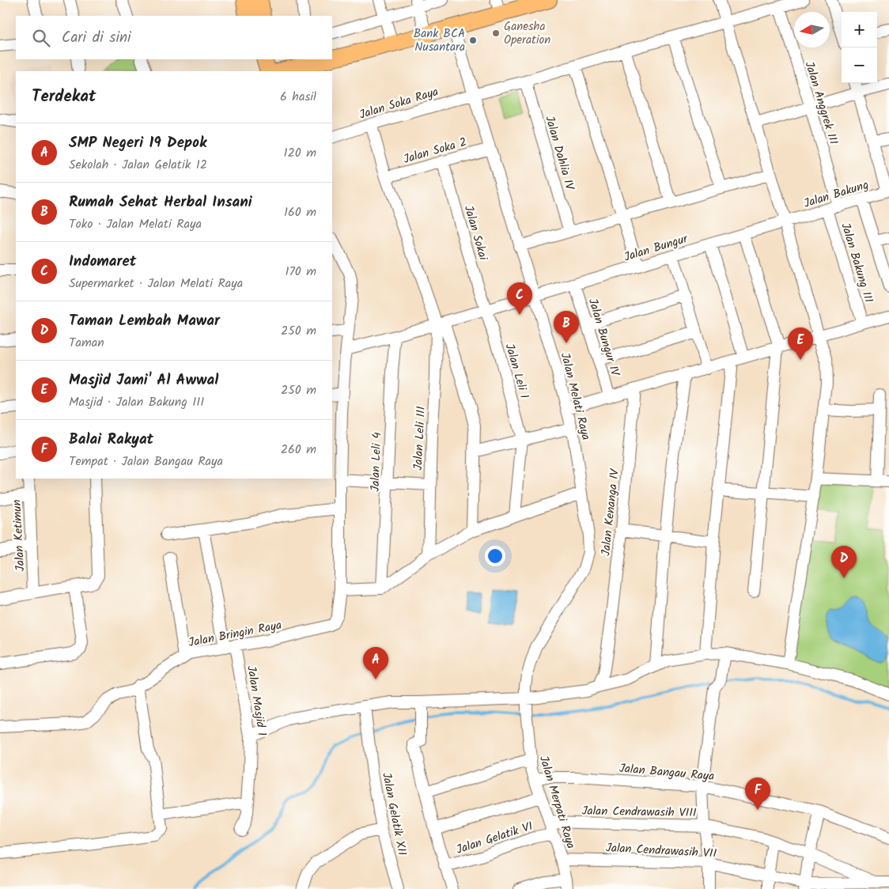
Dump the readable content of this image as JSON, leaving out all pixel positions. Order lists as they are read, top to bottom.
{
  "streets": {
    "street": [
      "Jalan Soka Raya",
      "Jalan Anggrek III",
      "Jalan Soka 2",
      "Jalan Dahlia IV",
      "Jalan Bakung",
      "Jalan Sokai",
      "Jalan Bungur",
      "Jalan Bakung III",
      "Jalan Bungur IV",
      "Jalan Leli 1",
      "Jalan Melati Raya",
      "Jalan Leli III",
      "Jalan Leli 4",
      "Jalan Kenanga IV",
      "Jalan Ketimun",
      "Jalan Bringin Raya",
      "Jalan Masjid 1",
      "Jalan Bangau Raya",
      "Jalan Merpati Raya",
      "Jalan Cendrawasih VIII",
      "Jalan Gelatik XII",
      "Jalan Gelatik VI",
      "Jalan Cendrawasih VII"
    ]
  },
  "crossings": [
    ["Jalan Soka Raya", "Jalan Anggrek III"],
    ["Jalan Soka Raya", "Jalan Dahlia IV"],
    ["Jalan Soka Raya", "Jalan Melati Raya"],
    ["Jalan Anggrek III", "Jalan Bakung"],
    ["Jalan Anggrek III", "Jalan Bakung III"],
    ["Jalan Soka 2", "Jalan Sokai"],
    ["Jalan Soka 2", "Jalan Melati Raya"],
    ["Jalan Bakung", "Jalan Bungur"],
    ["Jalan Bakung", "Jalan Bakung III"],
    ["Jalan Sokai", "Jalan Bungur"],
    ["Jalan Sokai", "Jalan Leli 1"],
    ["Jalan Bungur", "Jalan Bungur IV"],
    ["Jalan Bungur", "Jalan Leli 1"],
    ["Jalan Bungur", "Jalan Melati Raya"],
    ["Jalan Bungur", "Jalan Leli III"],
    ["Jalan Bungur", "Jalan Leli 4"],
    ["Jalan Melati Raya", "Jalan Merpati Raya"],
    ["Jalan Bringin Raya", "Jalan Masjid 1"],
    ["Jalan Bangau Raya", "Jalan Merpati Raya"],
    ["Jalan Merpati Raya", "Jalan Cendrawasih VIII"],
    ["Jalan Merpati Raya", "Jalan Gelatik VI"],
    ["Jalan Merpati Raya", "Jalan Cendrawasih VII"],
    ["Jalan Cendrawasih VIII", "Jalan Cendrawasih VII"]
  ],
  "places": ["Ganesha Operation", "Bank BCA Nusantara"],
  "north": "left",
  "page": {
    "map_buttons": ["+", "−"],
    "search": "Cari di sini",
    "heading": ["Terdekat", "6 hasil"],
    "list": [
      {
        "mark": "A",
        "name": "SMP Negeri 19 Depok",
        "note": "Sekolah · Jalan Gelatik 12",
        "value": "120 m"
      },
      {
        "mark": "B",
        "name": "Rumah Sehat Herbal Insani",
        "note": "Toko · Jalan Melati Raya",
        "value": "160 m"
      },
      {
        "mark": "C",
        "name": "Indomaret",
        "note": "Supermarket · Jalan Melati Raya",
        "value": "170 m"
      },
      {
        "mark": "D",
        "name": "Taman Lembah Mawar",
        "note": "Taman",
        "value": "250 m"
      },
      {
        "mark": "E",
        "name": "Masjid Jami' Al Awwal",
        "note": "Masjid · Jalan Bakung III",
        "value": "250 m"
      },
      {
        "mark": "F",
        "name": "Balai Rakyat",
        "note": "Tempat · Jalan Bangau Raya",
        "value": "260 m"
      }
    ],
    "pins": [
      "C",
      "B",
      "E",
      "D",
      "A",
      "F"
    ]
  }
}
